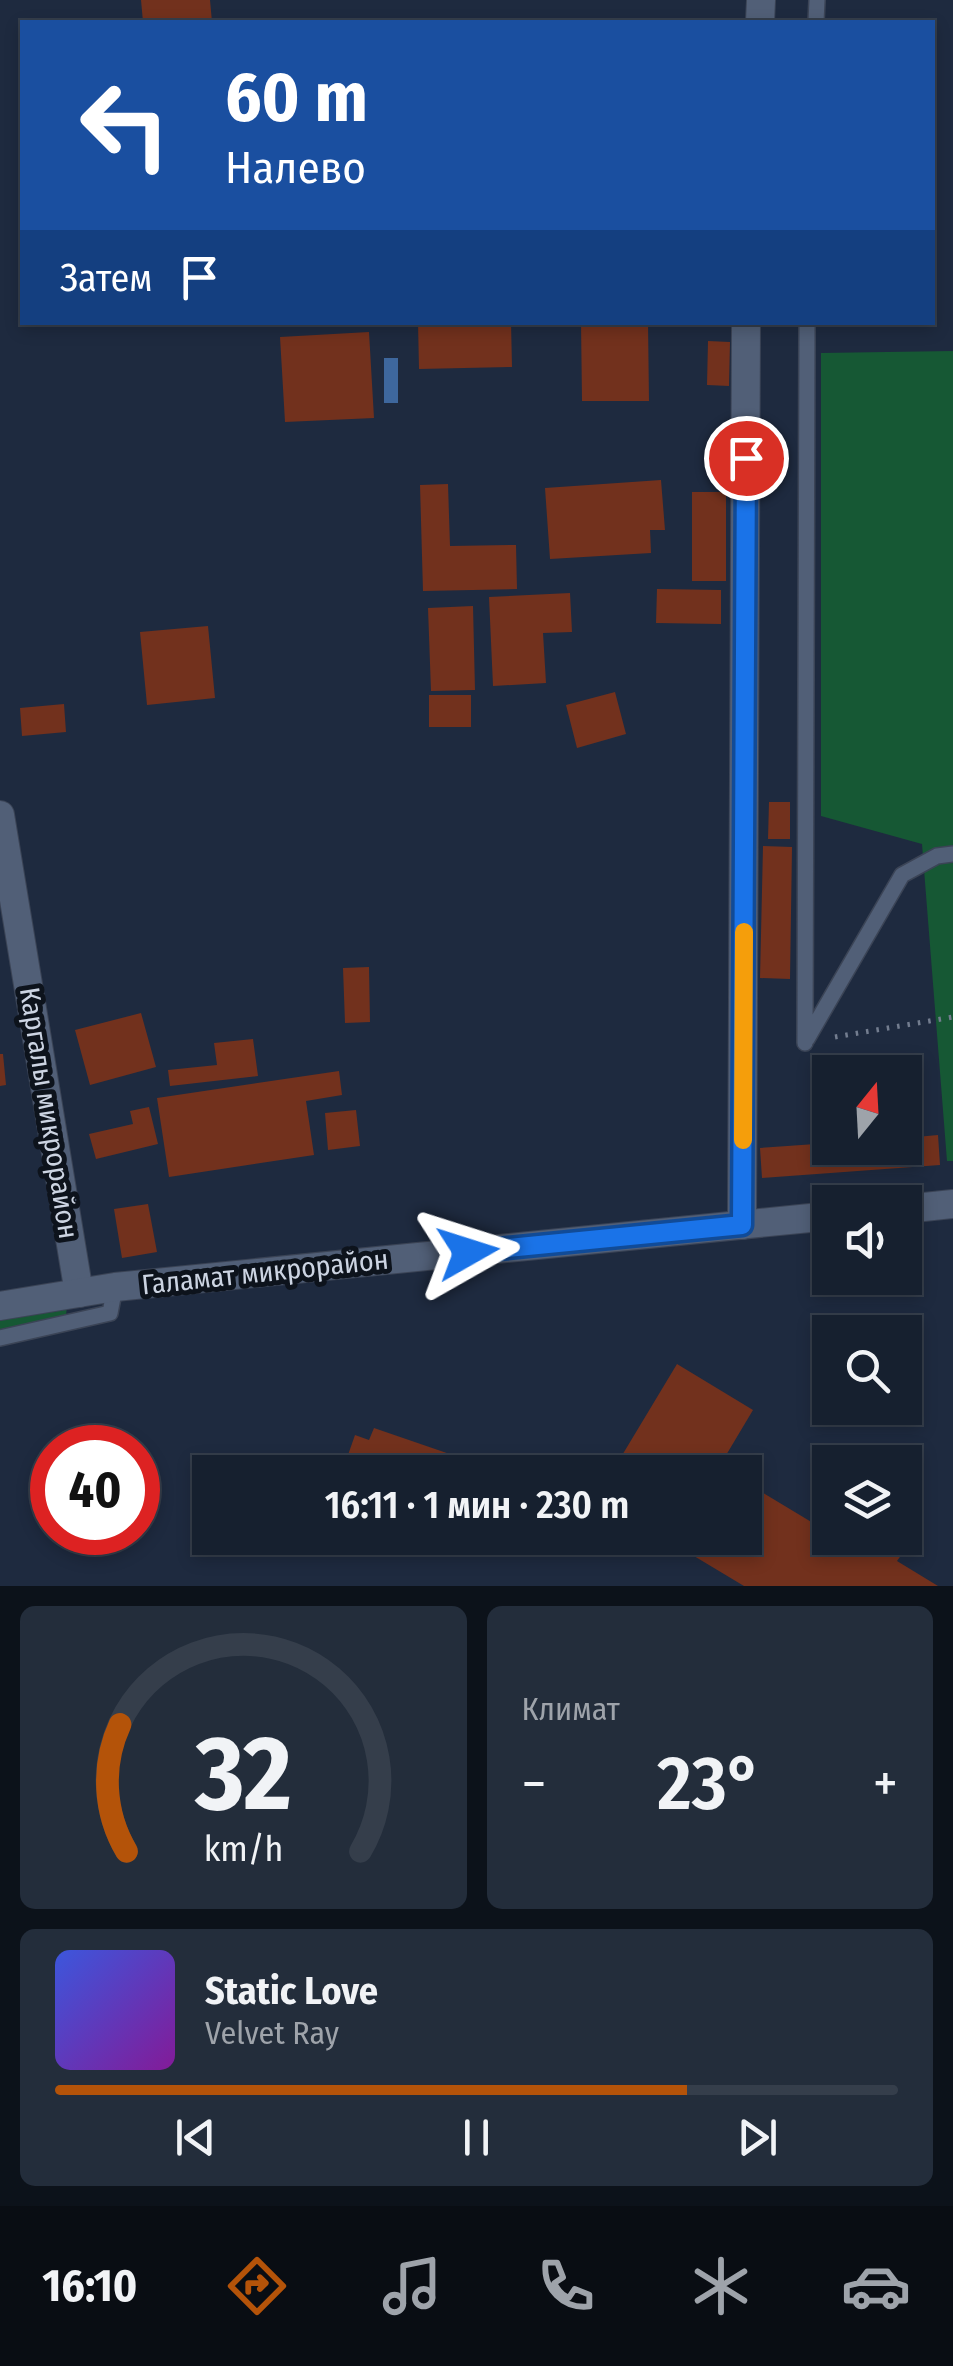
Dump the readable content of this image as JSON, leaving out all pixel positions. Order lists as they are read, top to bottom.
{
  "streets": {
    "street": ["Каргалы микрорайон", "Галамат микрорайон"]
  },
  "crossings": [
    ["Каргалы микрорайон", "Галамат микрорайон"]
  ],
  "north": "top",
  "page": {
    "turn": ["60 m", "Налево"],
    "then": "Затем",
    "limit": "40",
    "trip": "16:11 · 1 мин · 230 m",
    "tile": "Климат",
    "heat": ["−", "23°", "+"],
    "song": ["Static Love", "Velvet Ray"],
    "tabs": "16:10",
    "gauge": ["32", "km/h"]
  }
}
